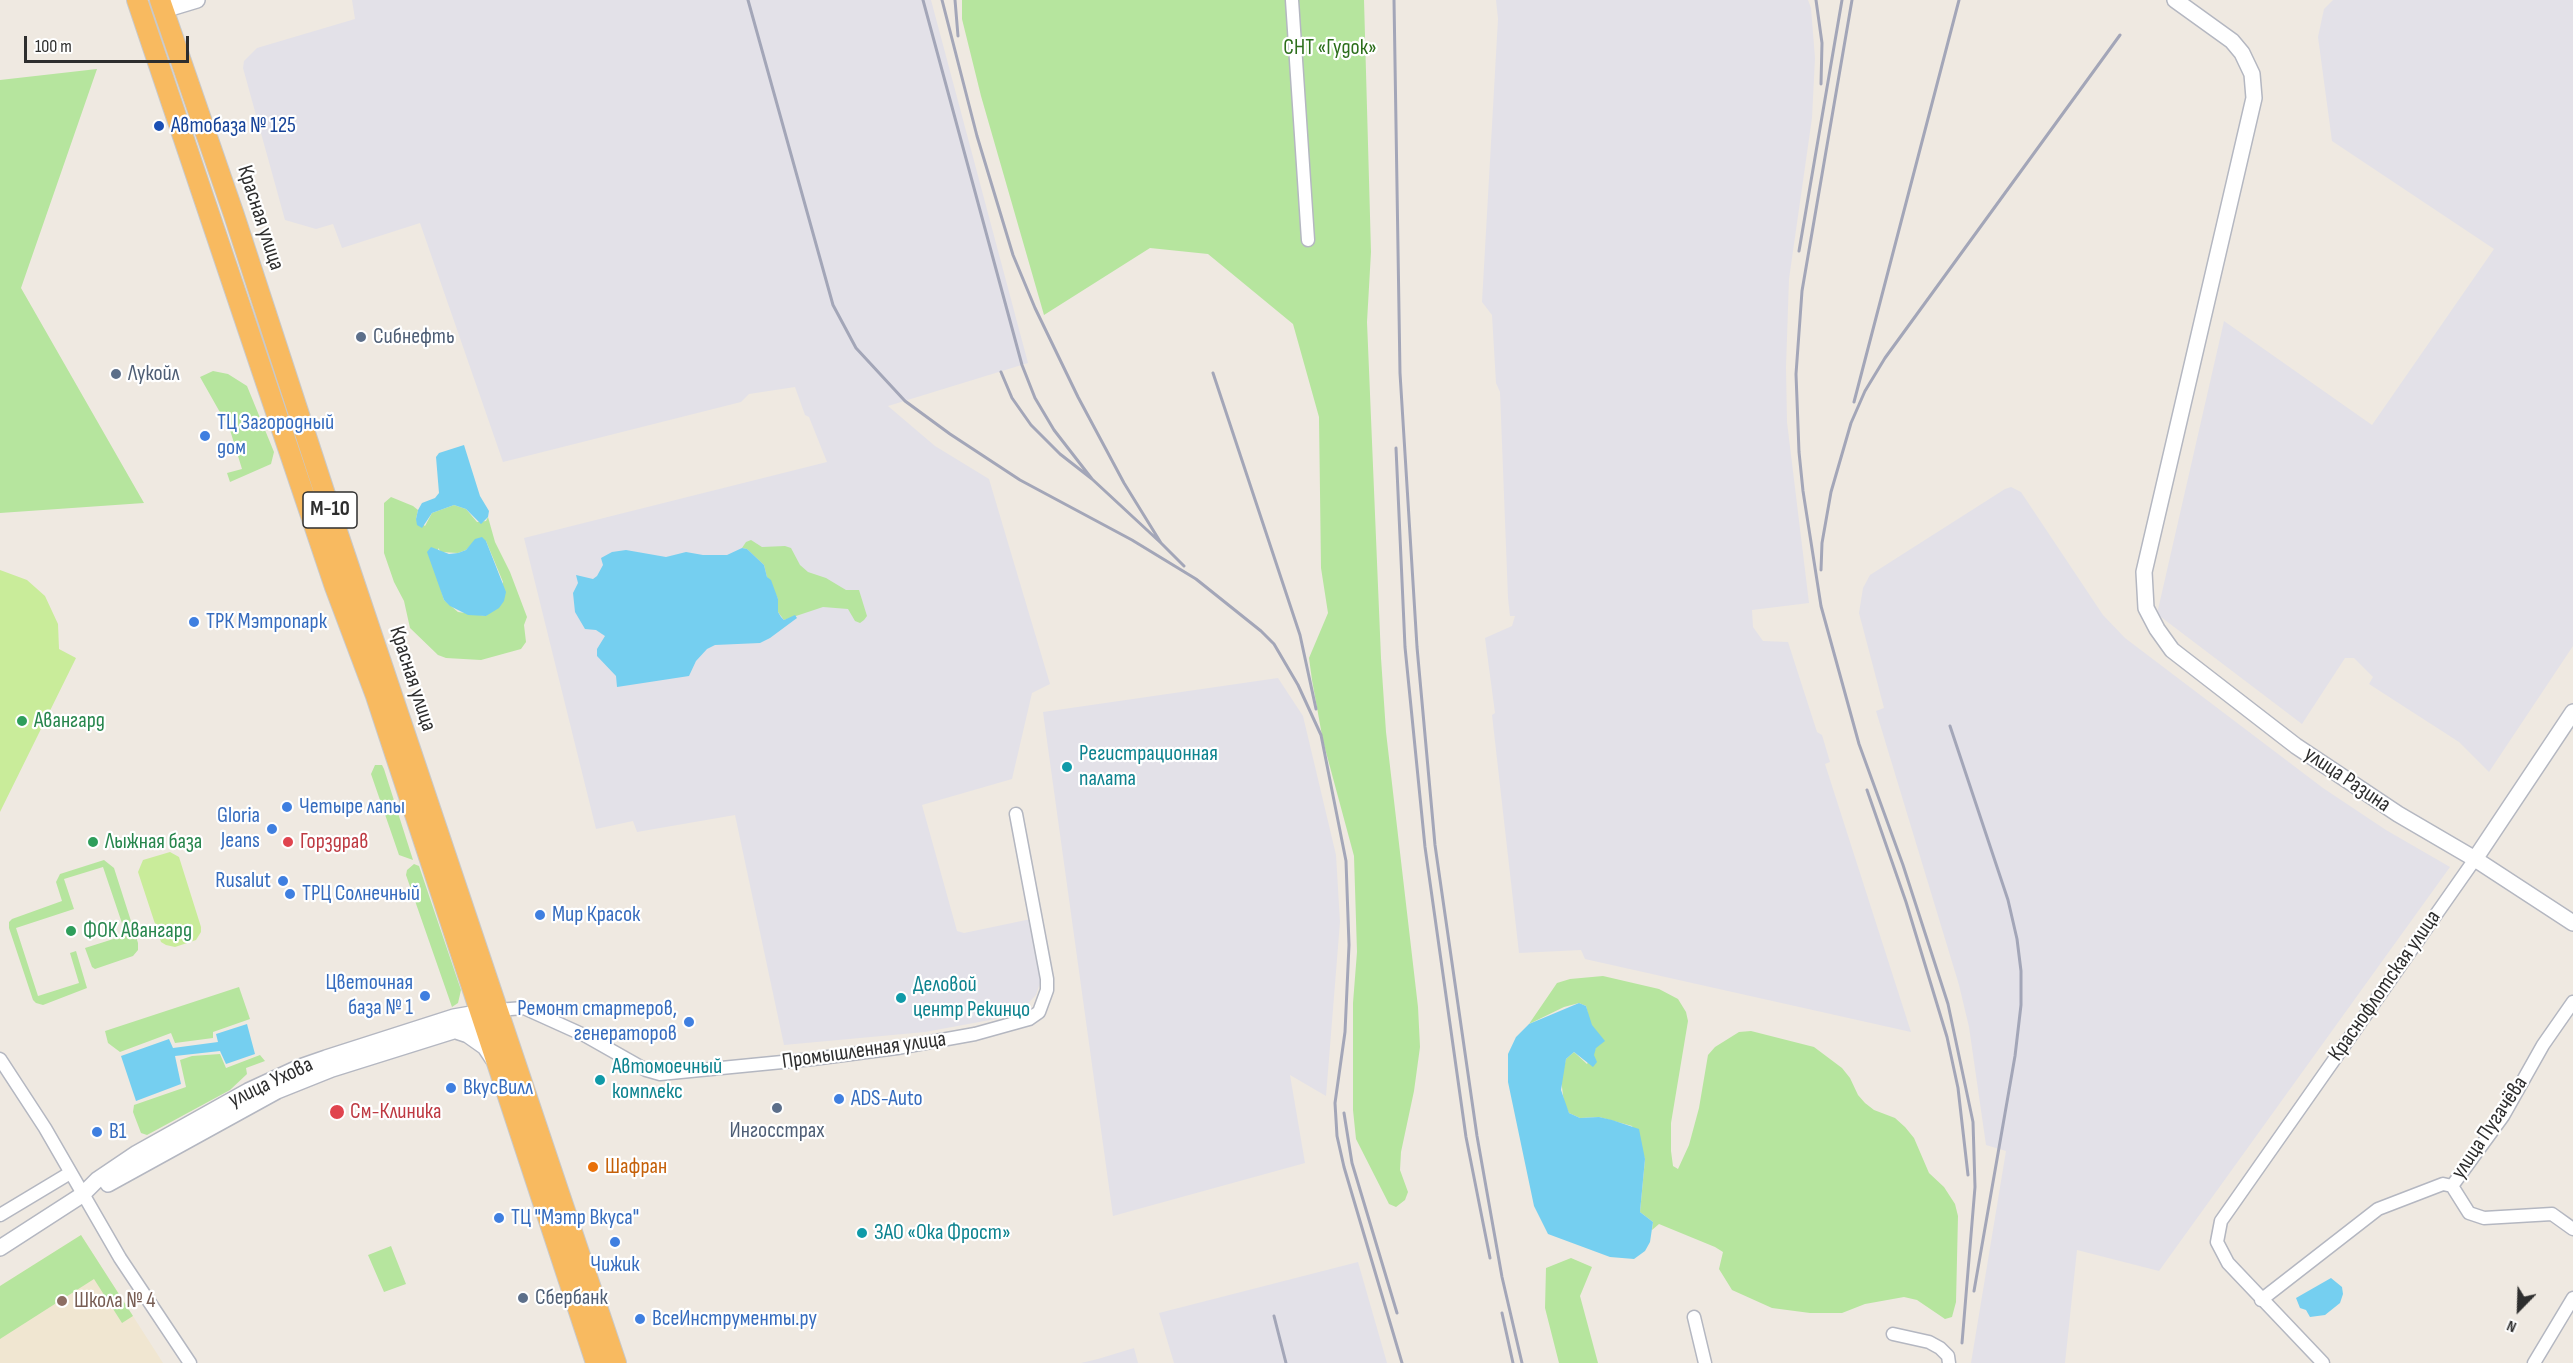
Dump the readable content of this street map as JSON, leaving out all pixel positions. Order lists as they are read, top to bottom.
{
  "streets": {
    "highway": ["Красная улица", "М-10"],
    "street": [
      "улица Разина",
      "Краснофлотская улица",
      "Промышленная улица",
      "улица Ухова",
      "улица Пугачёва"
    ]
  },
  "crossings": [
    ["Красная улица", "Промышленная улица"],
    ["Красная улица", "улица Ухова"],
    ["улица Разина", "Краснофлотская улица"],
    ["Краснофлотская улица", "улица Пугачёва"],
    ["Промышленная улица", "улица Ухова"]
  ],
  "parks": ["СНТ «Гудок»"],
  "places": [
    "Автобаза № 125",
    "Сибнефть",
    "Лукойл",
    "ТЦ Загородный дом",
    "ТРК Мэтропарк",
    "Авангард",
    "Регистрационная палата",
    "Четыре лапы",
    "Gloria Jeans",
    "Лыжная база",
    "Горздрав",
    "Rusalut",
    "ТРЦ Солнечный",
    "Мир Красок",
    "ФОК Авангард",
    "Цветочная база № 1",
    "Деловой центр Рекинцо",
    "Ремонт стартеров, генераторов",
    "Автомоечный комплекс",
    "ВкусВилл",
    "ADS-Auto",
    "Ингосстрах",
    "См-Клиника",
    "В1",
    "Шафран",
    "ТЦ \"Мэтр Вкуса\"",
    "ЗАО «Ока Фрост»",
    "Чижик",
    "Сбербанк",
    "Школа № 4",
    "ВсеИнструменты.ру"
  ],
  "scale_bar": "100 m",
  "north": "bottom left"
}
